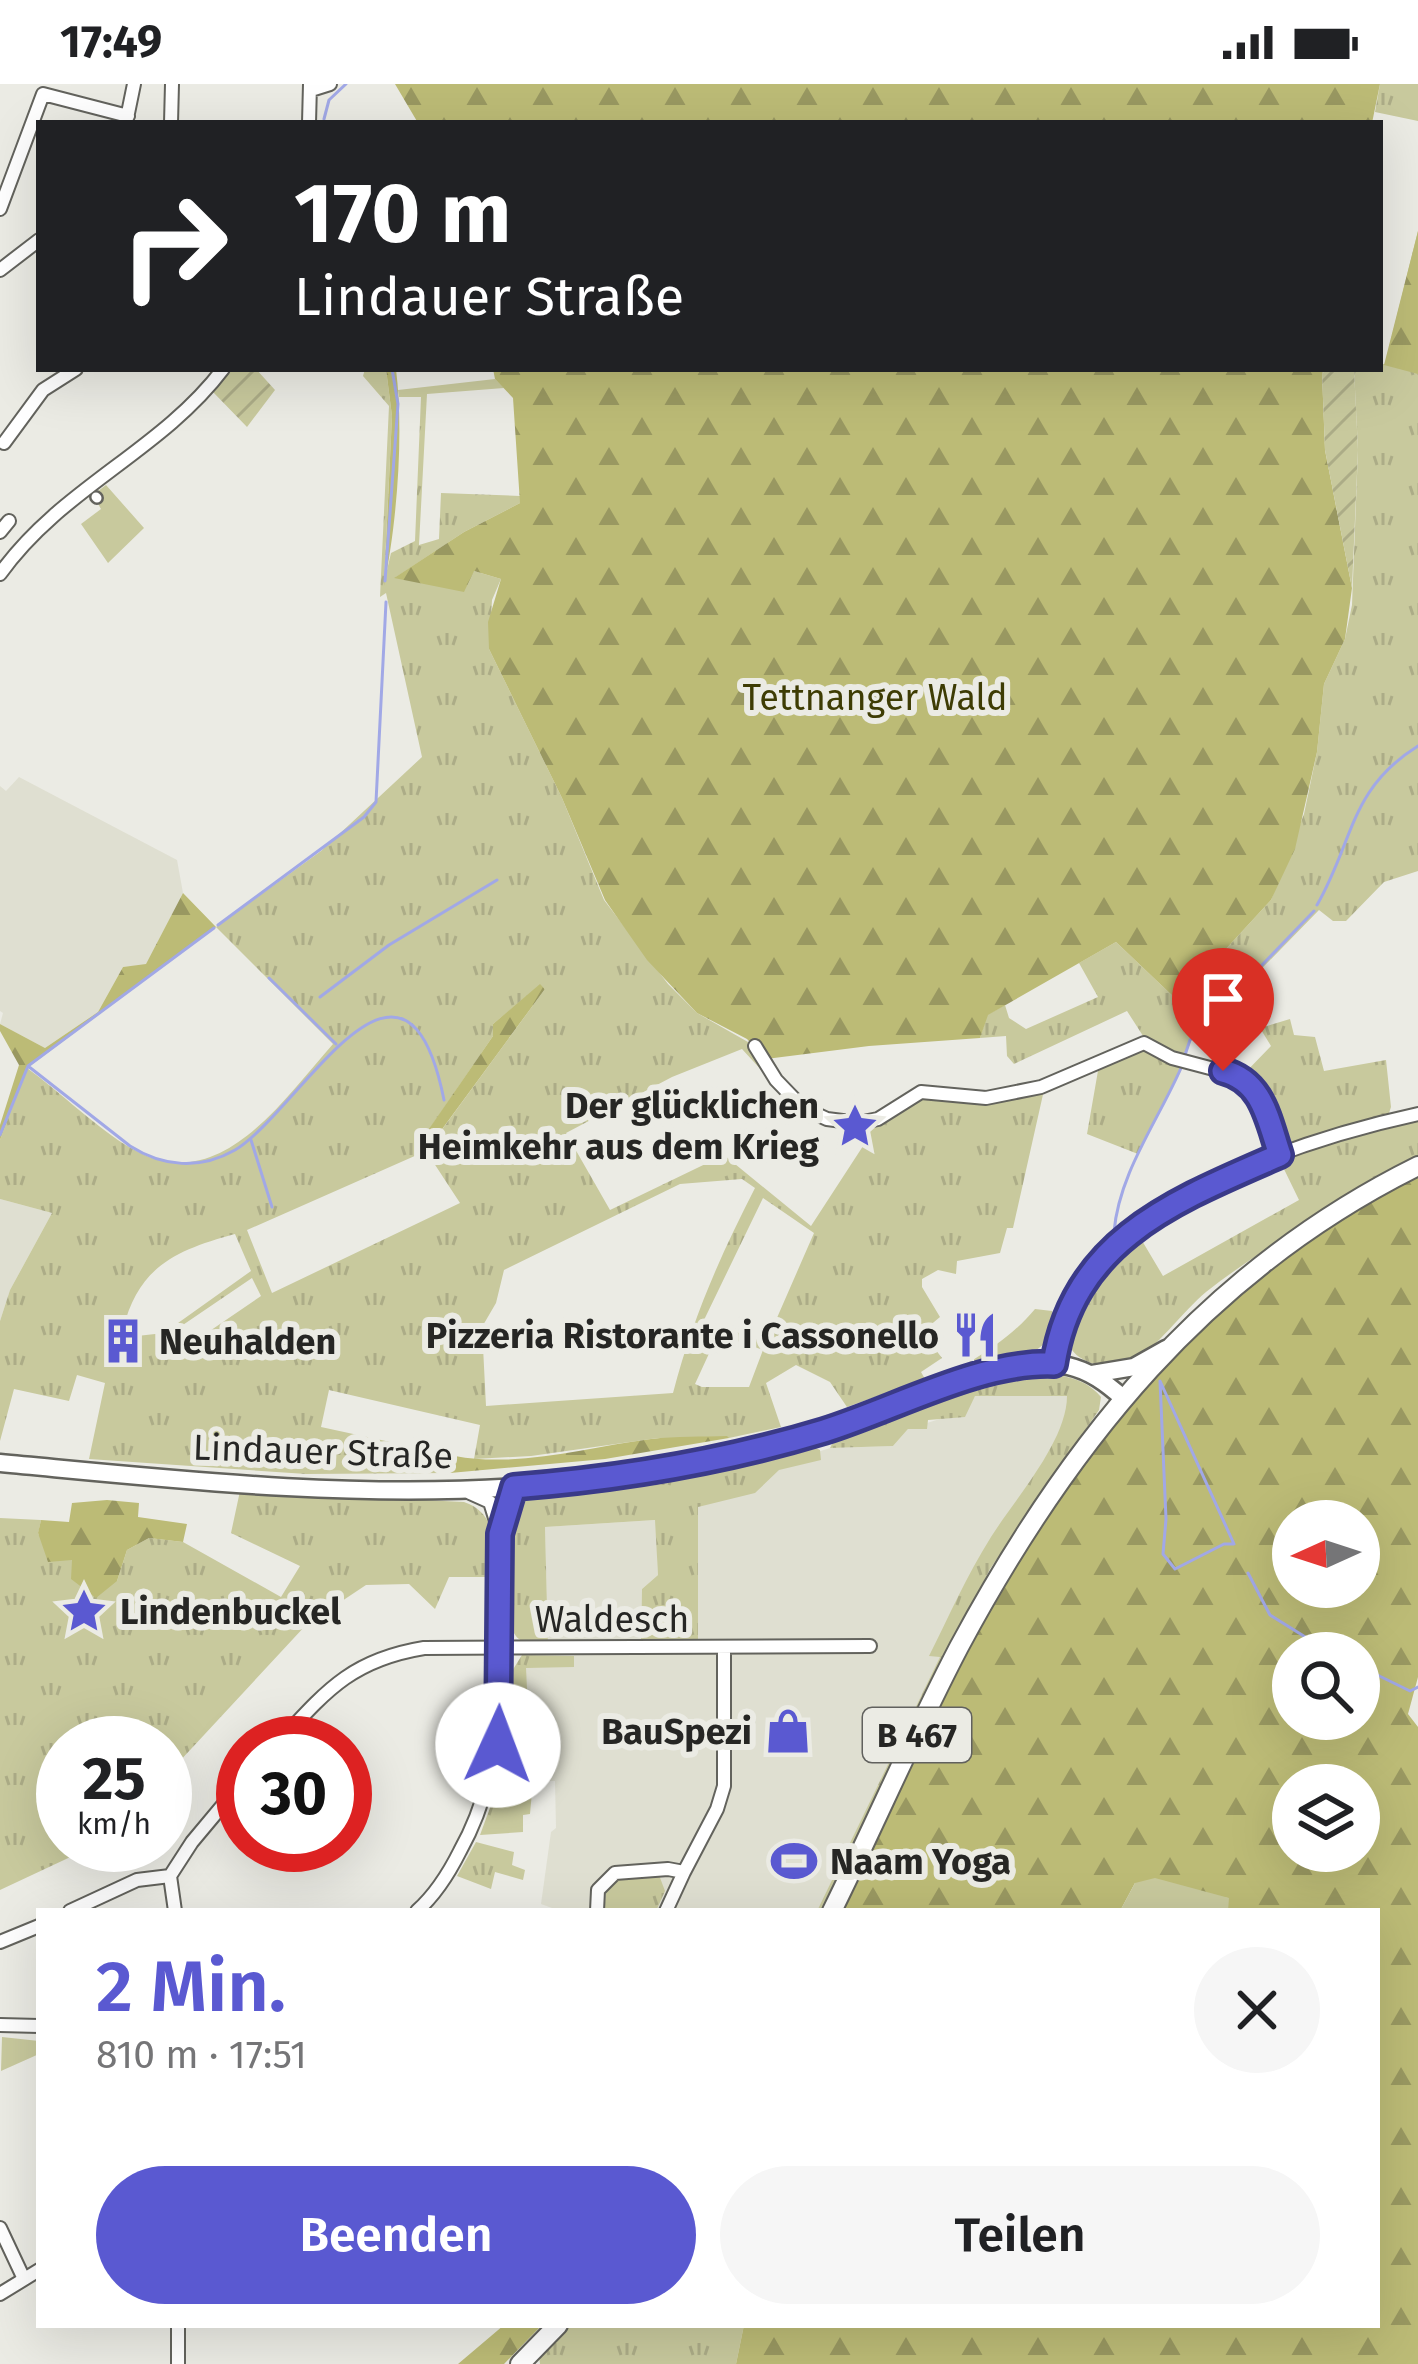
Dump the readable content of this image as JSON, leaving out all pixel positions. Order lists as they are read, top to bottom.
{
  "streets": {
    "main road": ["Lindauer Straße", "B 467"],
    "street": ["Waldesch"]
  },
  "crossings": [
    ["Lindauer Straße", "B 467"]
  ],
  "parks": ["Tettnanger Wald"],
  "places": {
    "place": ["Der glücklichen Heimkehr aus dem Krieg", "Lindenbuckel"],
    "restaurant": ["Pizzeria Ristorante i Cassonello"],
    "building": ["Neuhalden"],
    "shop": ["BauSpezi"],
    "sports": ["Naam Yoga"]
  },
  "north": "left",
  "page": {
    "status": "17:49",
    "turn": ["170 m", "Lindauer Straße"],
    "speed": "25 km/h",
    "limit": "30",
    "heading": ["2 Min.", "810 m · 17:51"],
    "buttons": ["Beenden", "Teilen"]
  }
}
